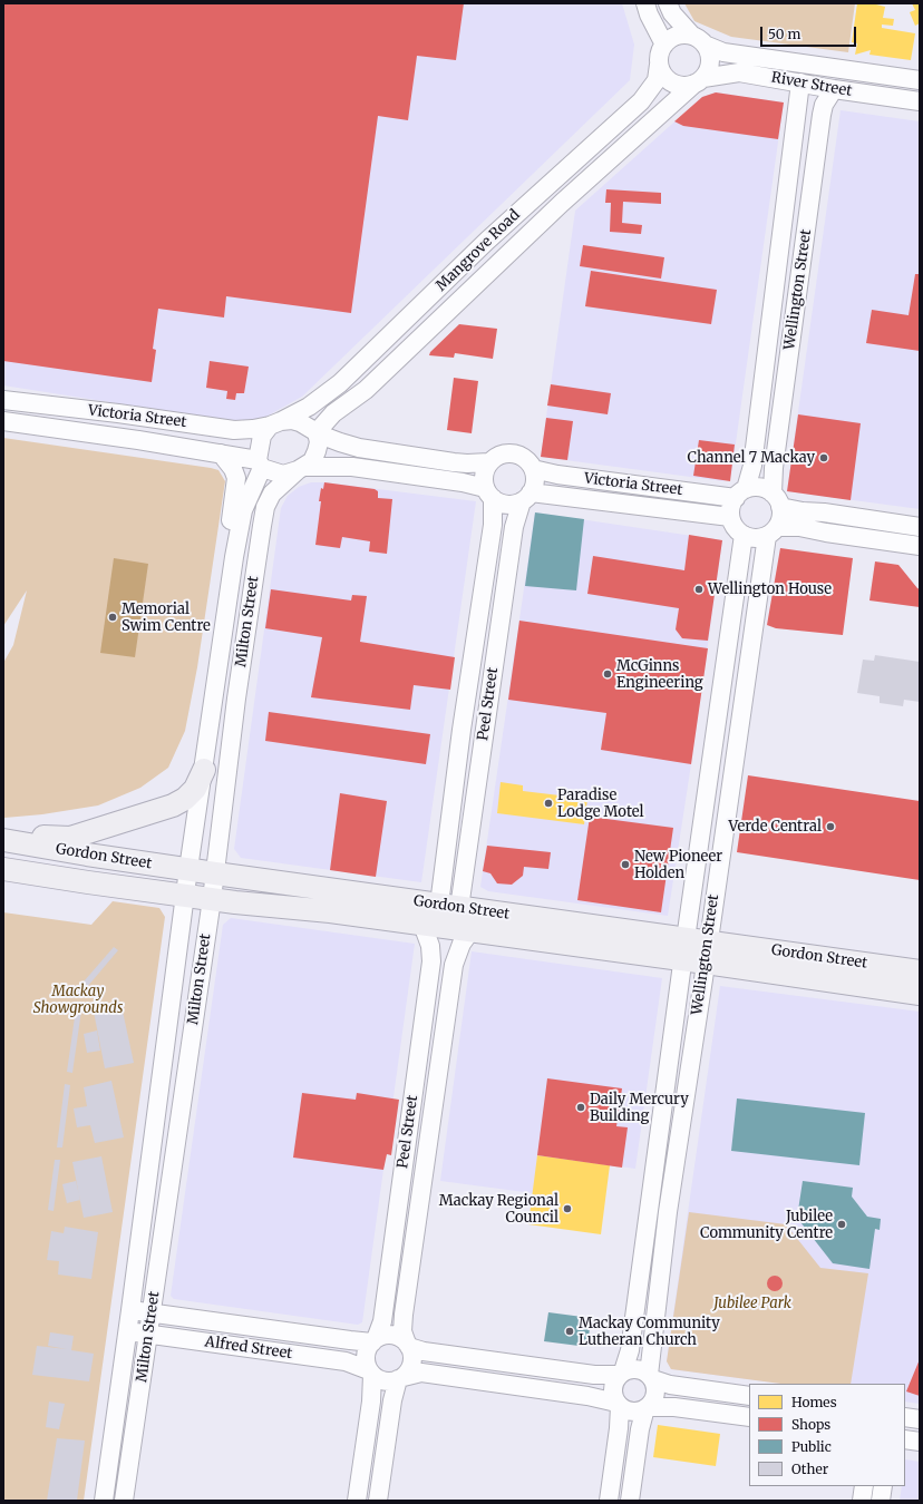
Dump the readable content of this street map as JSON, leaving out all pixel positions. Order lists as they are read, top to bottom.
{
  "streets": {
    "main road": ["Gordon Street"],
    "street": [
      "River Street",
      "Mangrove Road",
      "Wellington Street",
      "Victoria Street",
      "Milton Street",
      "Peel Street",
      "Alfred Street"
    ]
  },
  "crossings": [
    ["River Street", "Mangrove Road"],
    ["River Street", "Wellington Street"],
    ["Mangrove Road", "Victoria Street"],
    ["Mangrove Road", "Milton Street"],
    ["Wellington Street", "Victoria Street"],
    ["Wellington Street", "Gordon Street"],
    ["Victoria Street", "Milton Street"],
    ["Victoria Street", "Peel Street"],
    ["Milton Street", "Gordon Street"],
    ["Milton Street", "Alfred Street"],
    ["Peel Street", "Gordon Street"],
    ["Peel Street", "Alfred Street"]
  ],
  "parks": ["Mackay Showgrounds", "Jubilee Park"],
  "places": [
    "Channel 7 Mackay",
    "Wellington House",
    "Memorial Swim Centre",
    "McGinns Engineering",
    "Paradise Lodge Motel",
    "Verde Central",
    "New Pioneer Holden",
    "Daily Mercury Building",
    "Mackay Regional Council",
    "Jubilee Community Centre",
    "Mackay Community Lutheran Church"
  ],
  "legend": [
    "Homes",
    "Shops",
    "Public",
    "Other"
  ],
  "scale_bar": "50 m"
}
